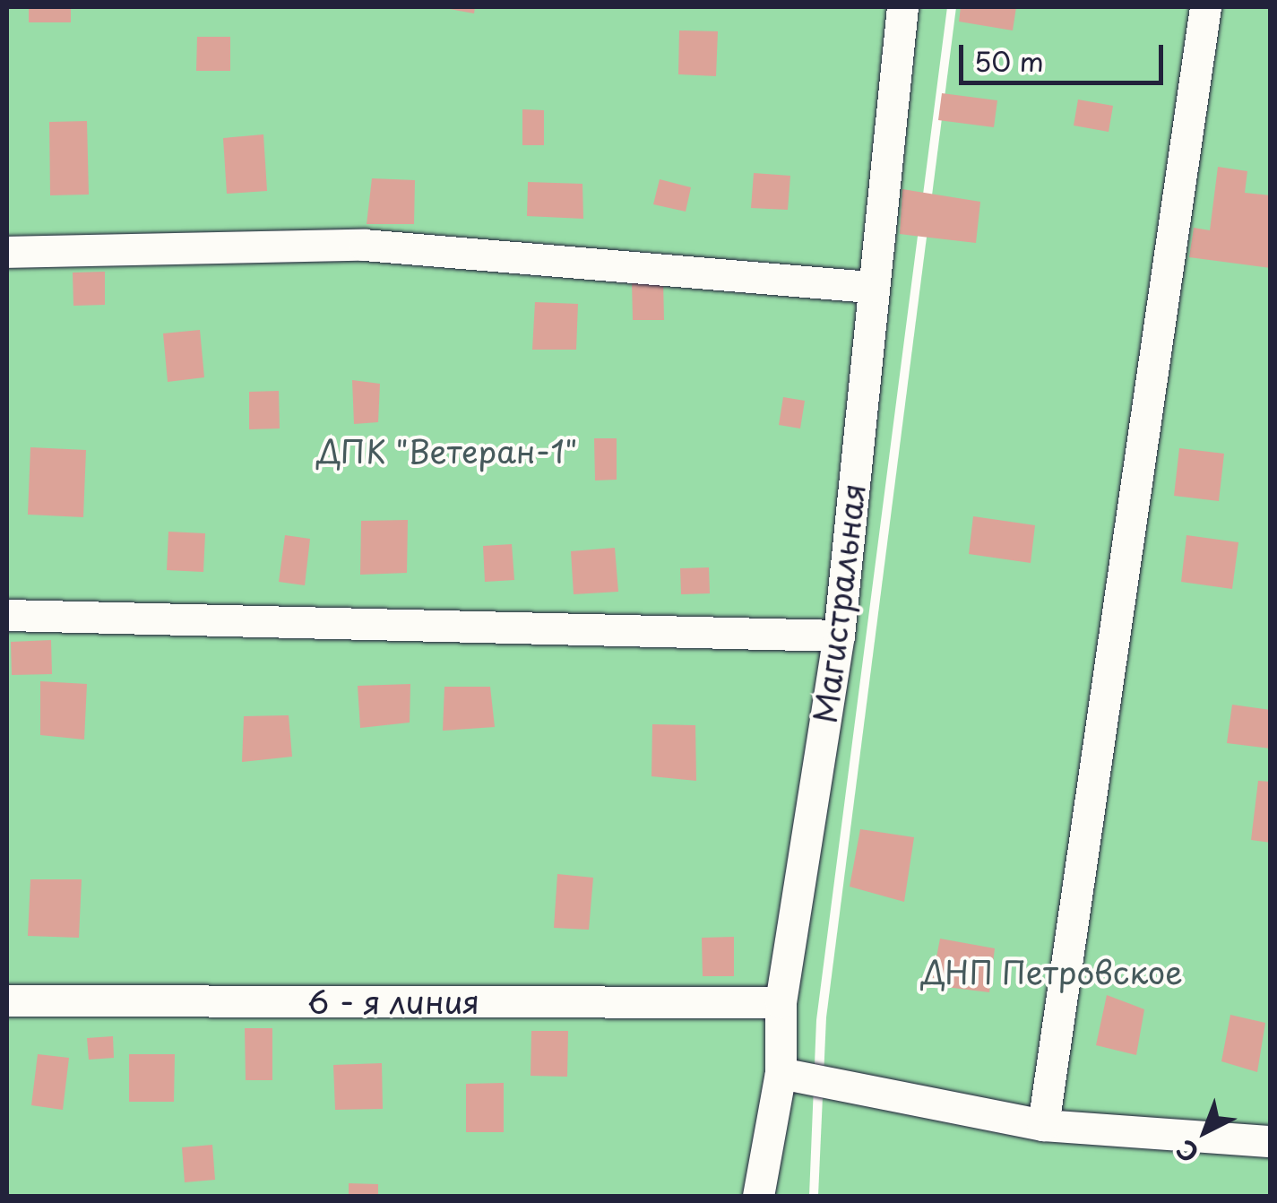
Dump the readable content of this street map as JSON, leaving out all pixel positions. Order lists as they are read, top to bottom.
{
  "streets": {
    "street": ["Магистральная", "6 - я линия"]
  },
  "crossings": [
    ["Магистральная", "6 - я линия"]
  ],
  "parks": ["ДПК \"Ветеран-1\"", "ДНП Петровское"],
  "scale_bar": "50 m",
  "north": "bottom left"
}
